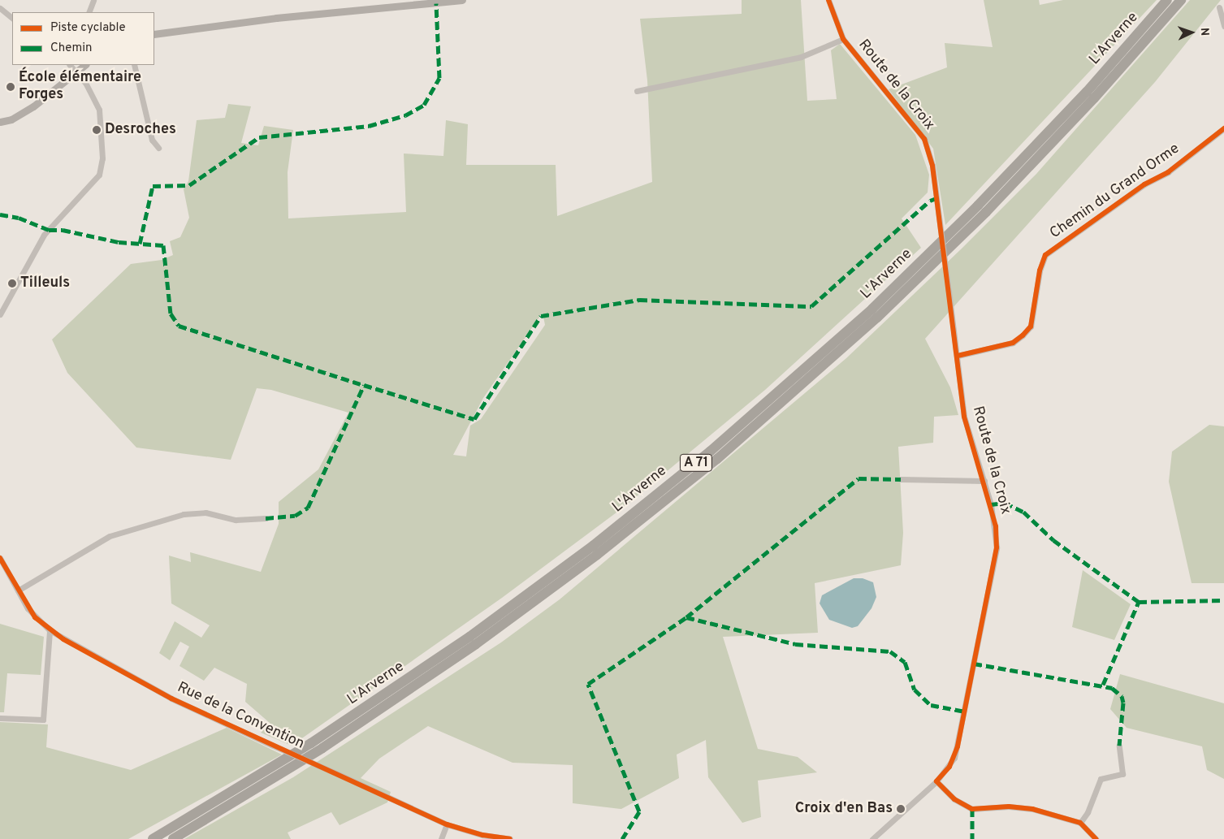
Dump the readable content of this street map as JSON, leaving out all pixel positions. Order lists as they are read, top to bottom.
{
  "streets": {
    "highway": ["L'Arverne", "A 71"],
    "street": ["Route de la Croix", "Chemin du Grand Orme", "Rue de la Convention"]
  },
  "crossings": [
    ["Route de la Croix", "Chemin du Grand Orme"]
  ],
  "places": [
    "École élémentaire Forges",
    "Desroches",
    "Tilleuls",
    "Croix d'en Bas"
  ],
  "legend": ["Piste cyclable", "Chemin"],
  "north": "right"
}
